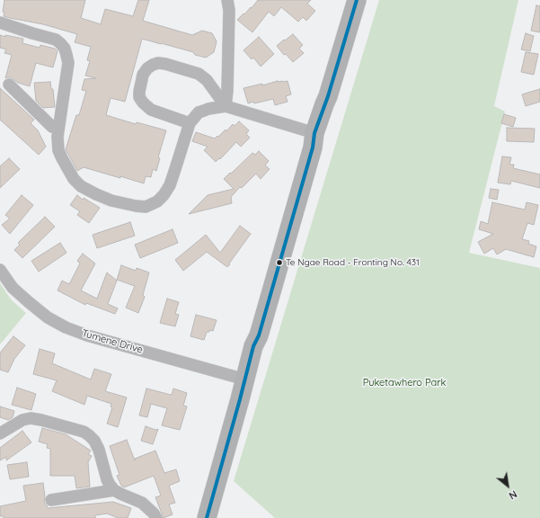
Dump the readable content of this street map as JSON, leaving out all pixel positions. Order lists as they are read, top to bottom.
{
  "streets": {
    "street": ["Tumene Drive"]
  },
  "parks": ["Puketawhero Park"],
  "places": ["Te Ngae Road - Fronting No. 431"],
  "north": "bottom right"
}
